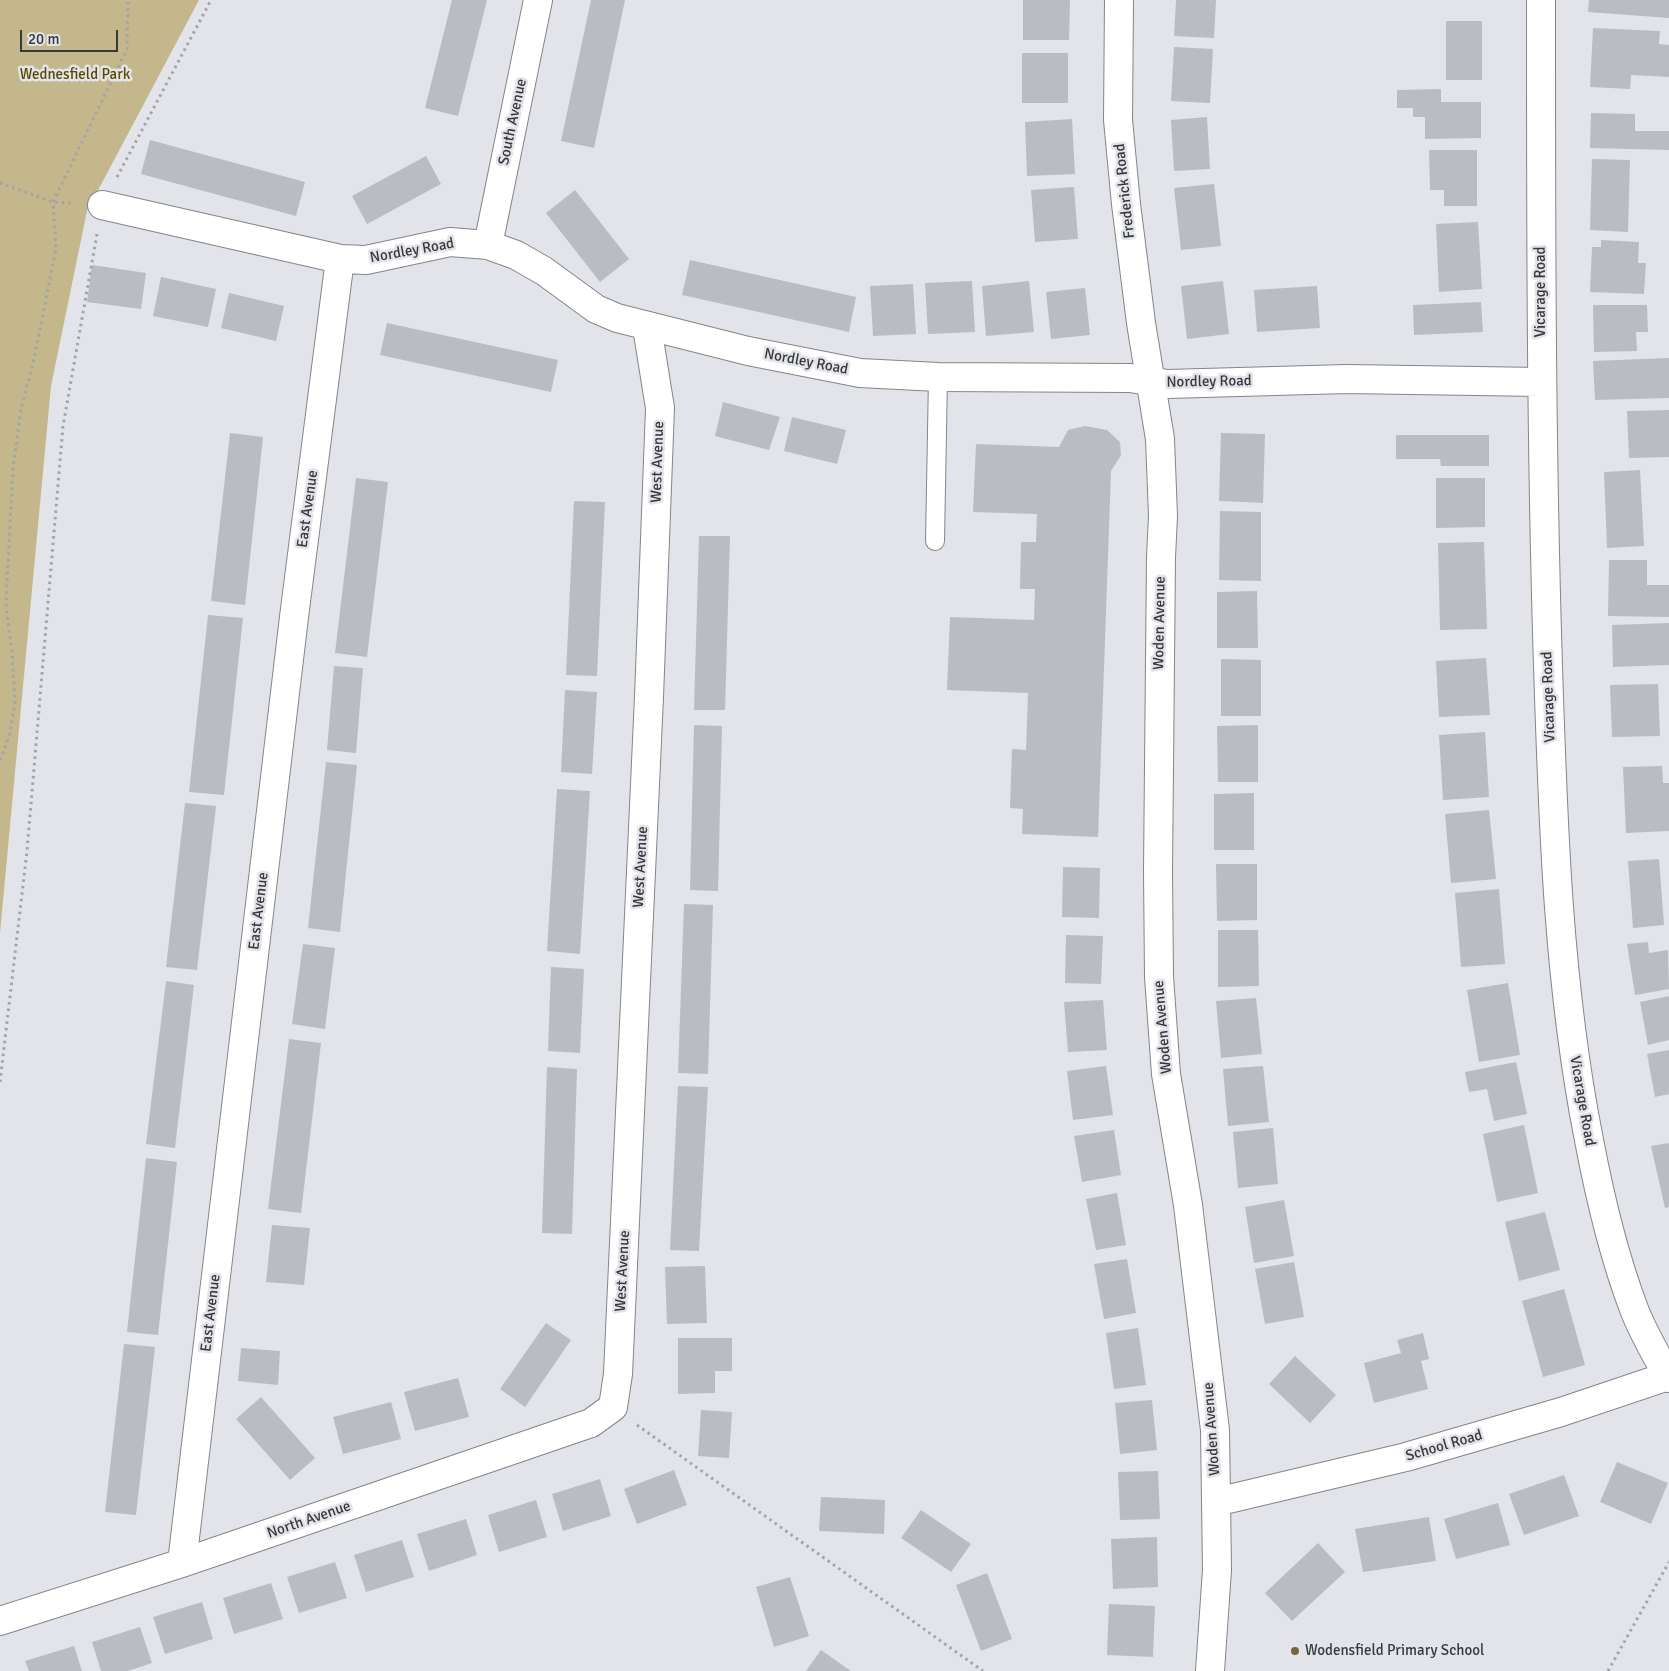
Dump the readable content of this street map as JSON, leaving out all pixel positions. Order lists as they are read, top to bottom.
{
  "streets": {
    "street": [
      "South Avenue",
      "Frederick Road",
      "Nordley Road",
      "Vicarage Road",
      "West Avenue",
      "East Avenue",
      "Woden Avenue",
      "School Road",
      "North Avenue"
    ]
  },
  "crossings": [
    ["South Avenue", "Nordley Road"],
    ["Frederick Road", "Nordley Road"],
    ["Frederick Road", "Woden Avenue"],
    ["Nordley Road", "Vicarage Road"],
    ["Nordley Road", "West Avenue"],
    ["Nordley Road", "East Avenue"],
    ["Nordley Road", "Woden Avenue"],
    ["Vicarage Road", "School Road"],
    ["West Avenue", "North Avenue"],
    ["East Avenue", "North Avenue"],
    ["Woden Avenue", "School Road"]
  ],
  "parks": ["Wednesfield Park"],
  "places": ["Wodensfield Primary School"],
  "scale_bar": "20 m"
}
